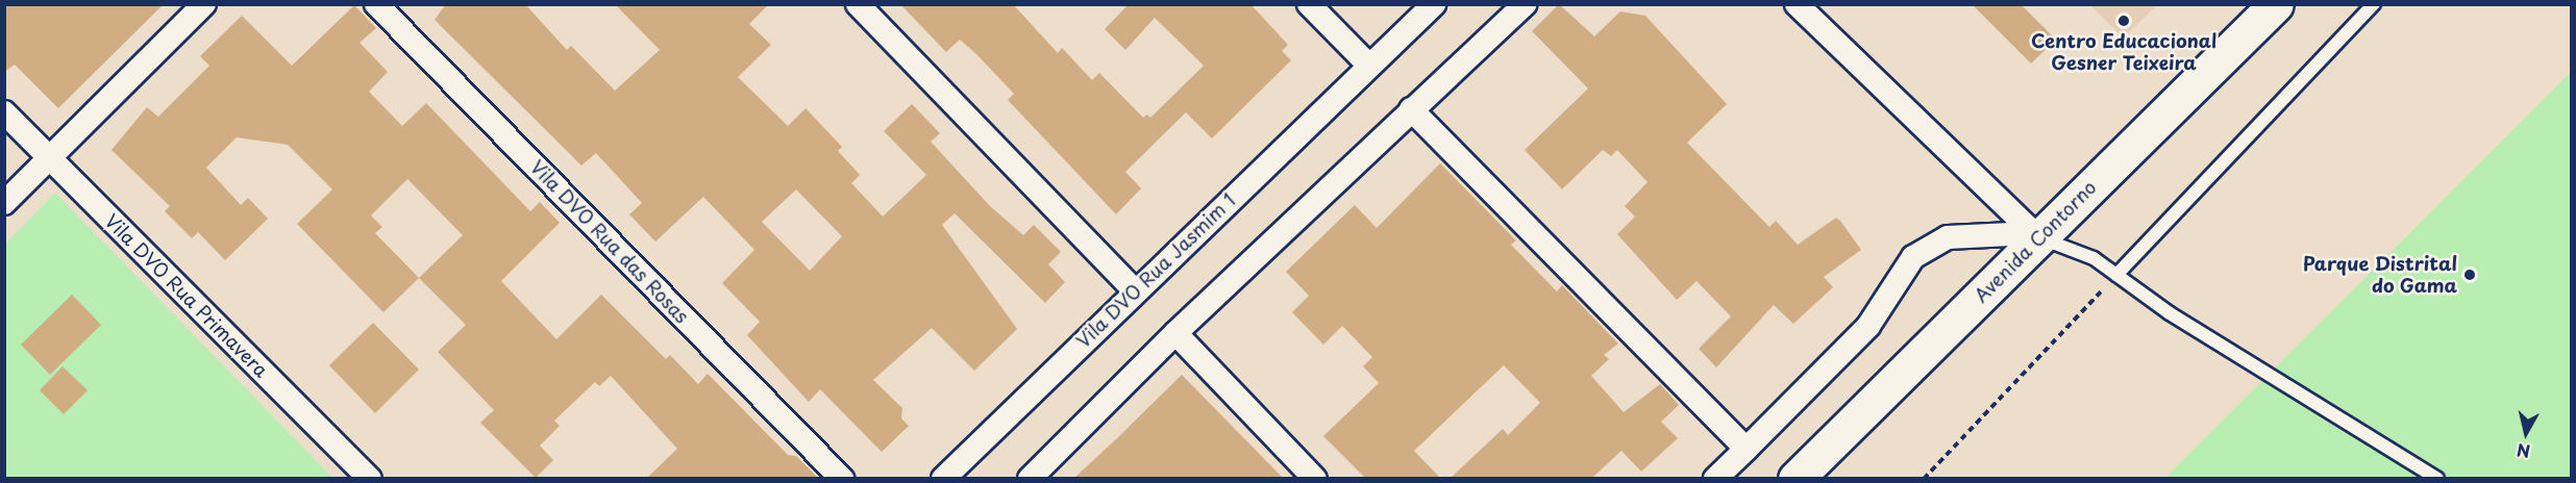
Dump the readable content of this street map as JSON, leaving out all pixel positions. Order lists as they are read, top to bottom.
{
  "streets": {
    "main road": ["Avenida Contorno"],
    "street": ["Vila DVO Rua das Rosas", "Vila DVO Rua Jasmim 1", "Vila DVO Rua Primavera"]
  },
  "places": ["Centro Educacional Gesner Teixeira", "Parque Distrital do Gama"],
  "north": "bottom"
}
